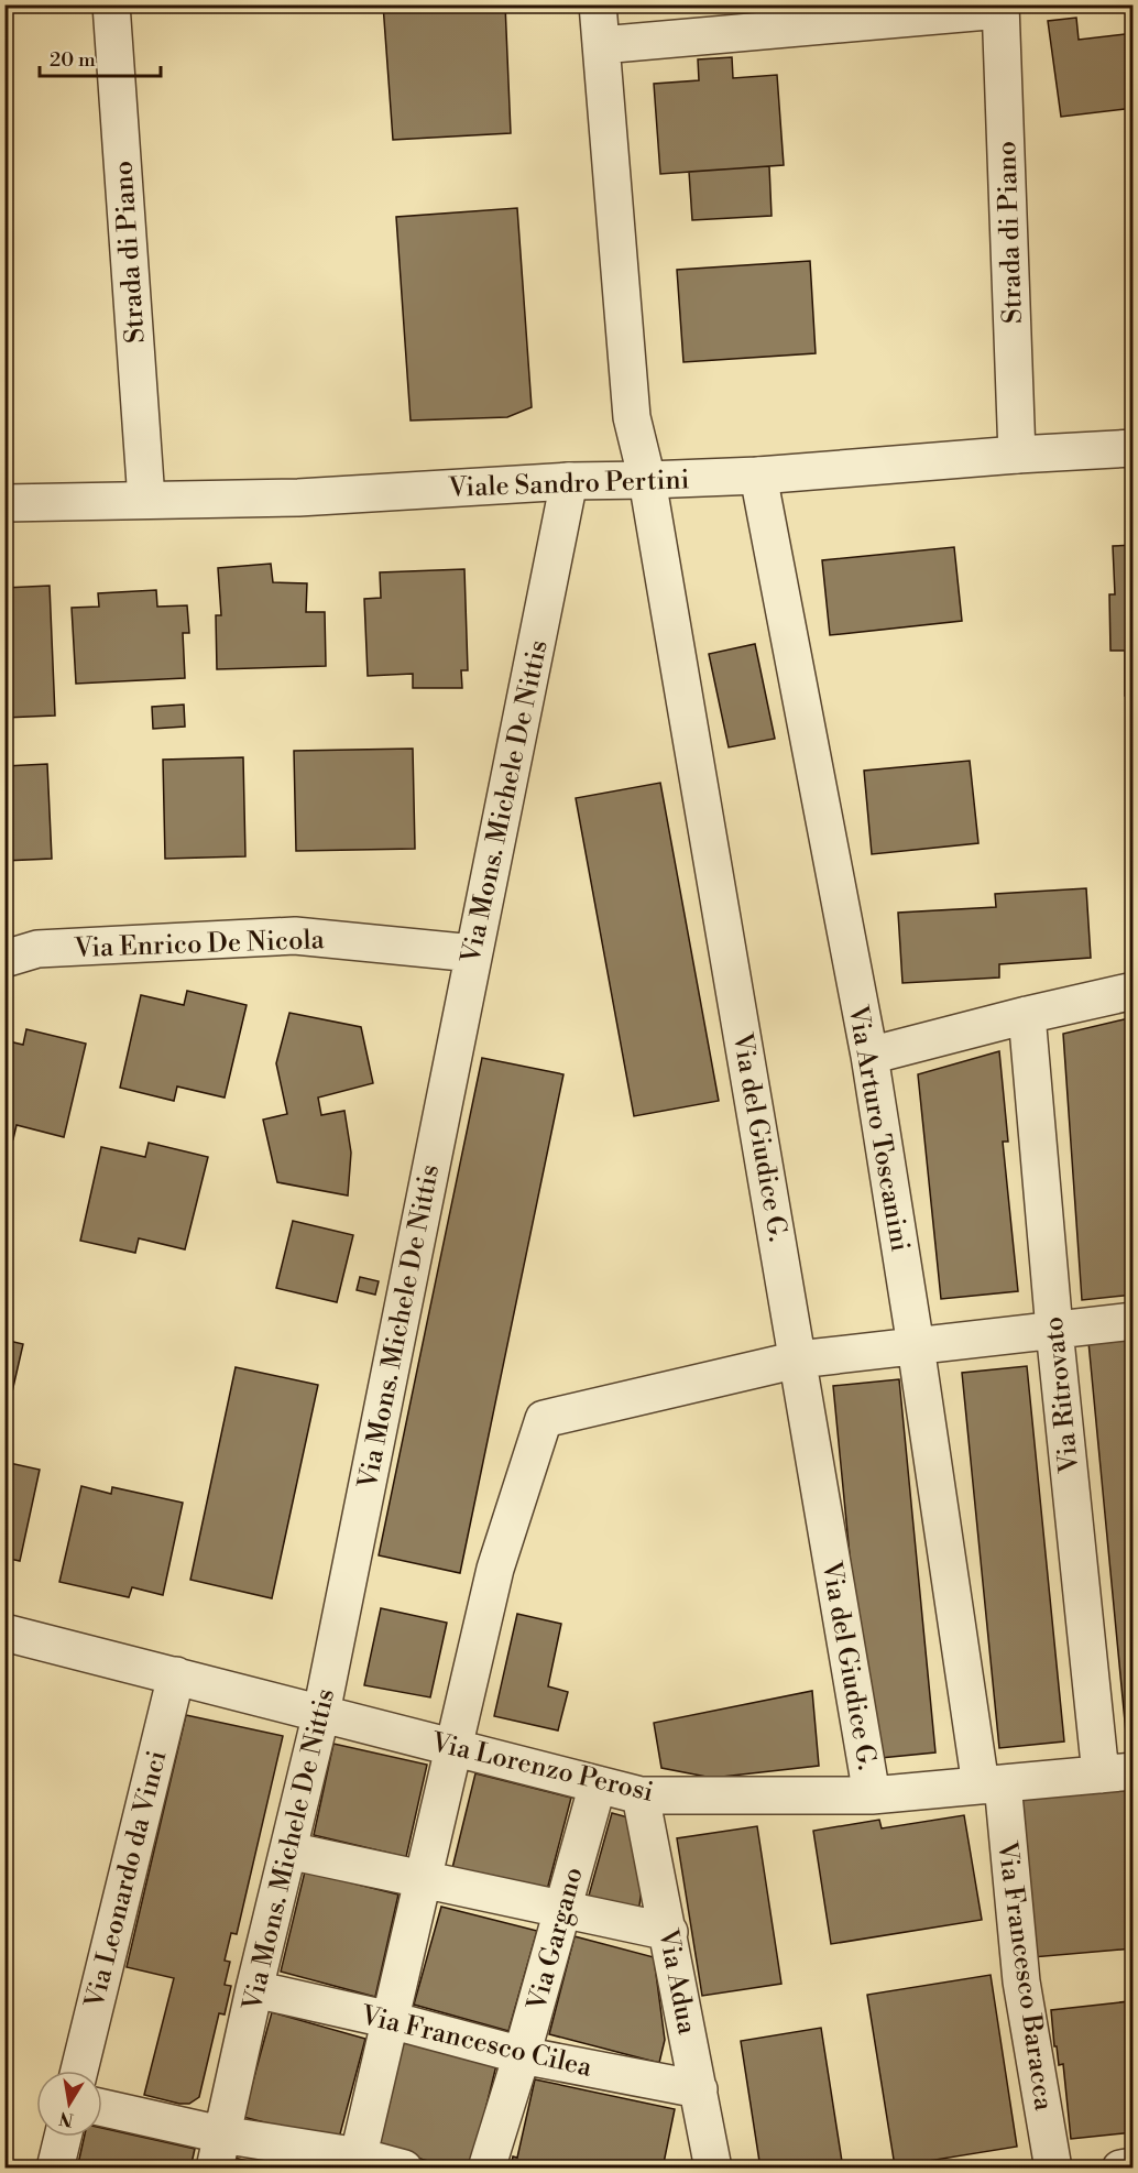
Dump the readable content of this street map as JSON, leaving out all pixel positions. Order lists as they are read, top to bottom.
{
  "streets": {
    "street": [
      "Strada di Piano",
      "Viale Sandro Pertini",
      "Via Mons. Michele De Nittis",
      "Via Enrico De Nicola",
      "Via Arturo Toscanini",
      "Via del Giudice G.",
      "Via Ritrovato",
      "Via Lorenzo Perosi",
      "Via Leonardo da Vinci",
      "Via Gargano",
      "Via Francesco Baracca",
      "Via Adua",
      "Via Francesco Cilea"
    ]
  },
  "crossings": [
    ["Strada di Piano", "Viale Sandro Pertini"],
    ["Viale Sandro Pertini", "Via Mons. Michele De Nittis"],
    ["Viale Sandro Pertini", "Via Arturo Toscanini"],
    ["Viale Sandro Pertini", "Via del Giudice G."],
    ["Via Mons. Michele De Nittis", "Via Enrico De Nicola"],
    ["Via Mons. Michele De Nittis", "Via Lorenzo Perosi"],
    ["Via Mons. Michele De Nittis", "Via Francesco Cilea"],
    ["Via Arturo Toscanini", "Via Lorenzo Perosi"],
    ["Via Arturo Toscanini", "Via Francesco Baracca"],
    ["Via del Giudice G.", "Via Lorenzo Perosi"],
    ["Via Ritrovato", "Via Lorenzo Perosi"],
    ["Via Lorenzo Perosi", "Via Leonardo da Vinci"],
    ["Via Lorenzo Perosi", "Via Gargano"],
    ["Via Lorenzo Perosi", "Via Francesco Baracca"],
    ["Via Lorenzo Perosi", "Via Adua"],
    ["Via Gargano", "Via Francesco Cilea"],
    ["Via Adua", "Via Francesco Cilea"]
  ],
  "scale_bar": "20 m",
  "north": "bottom"
}
